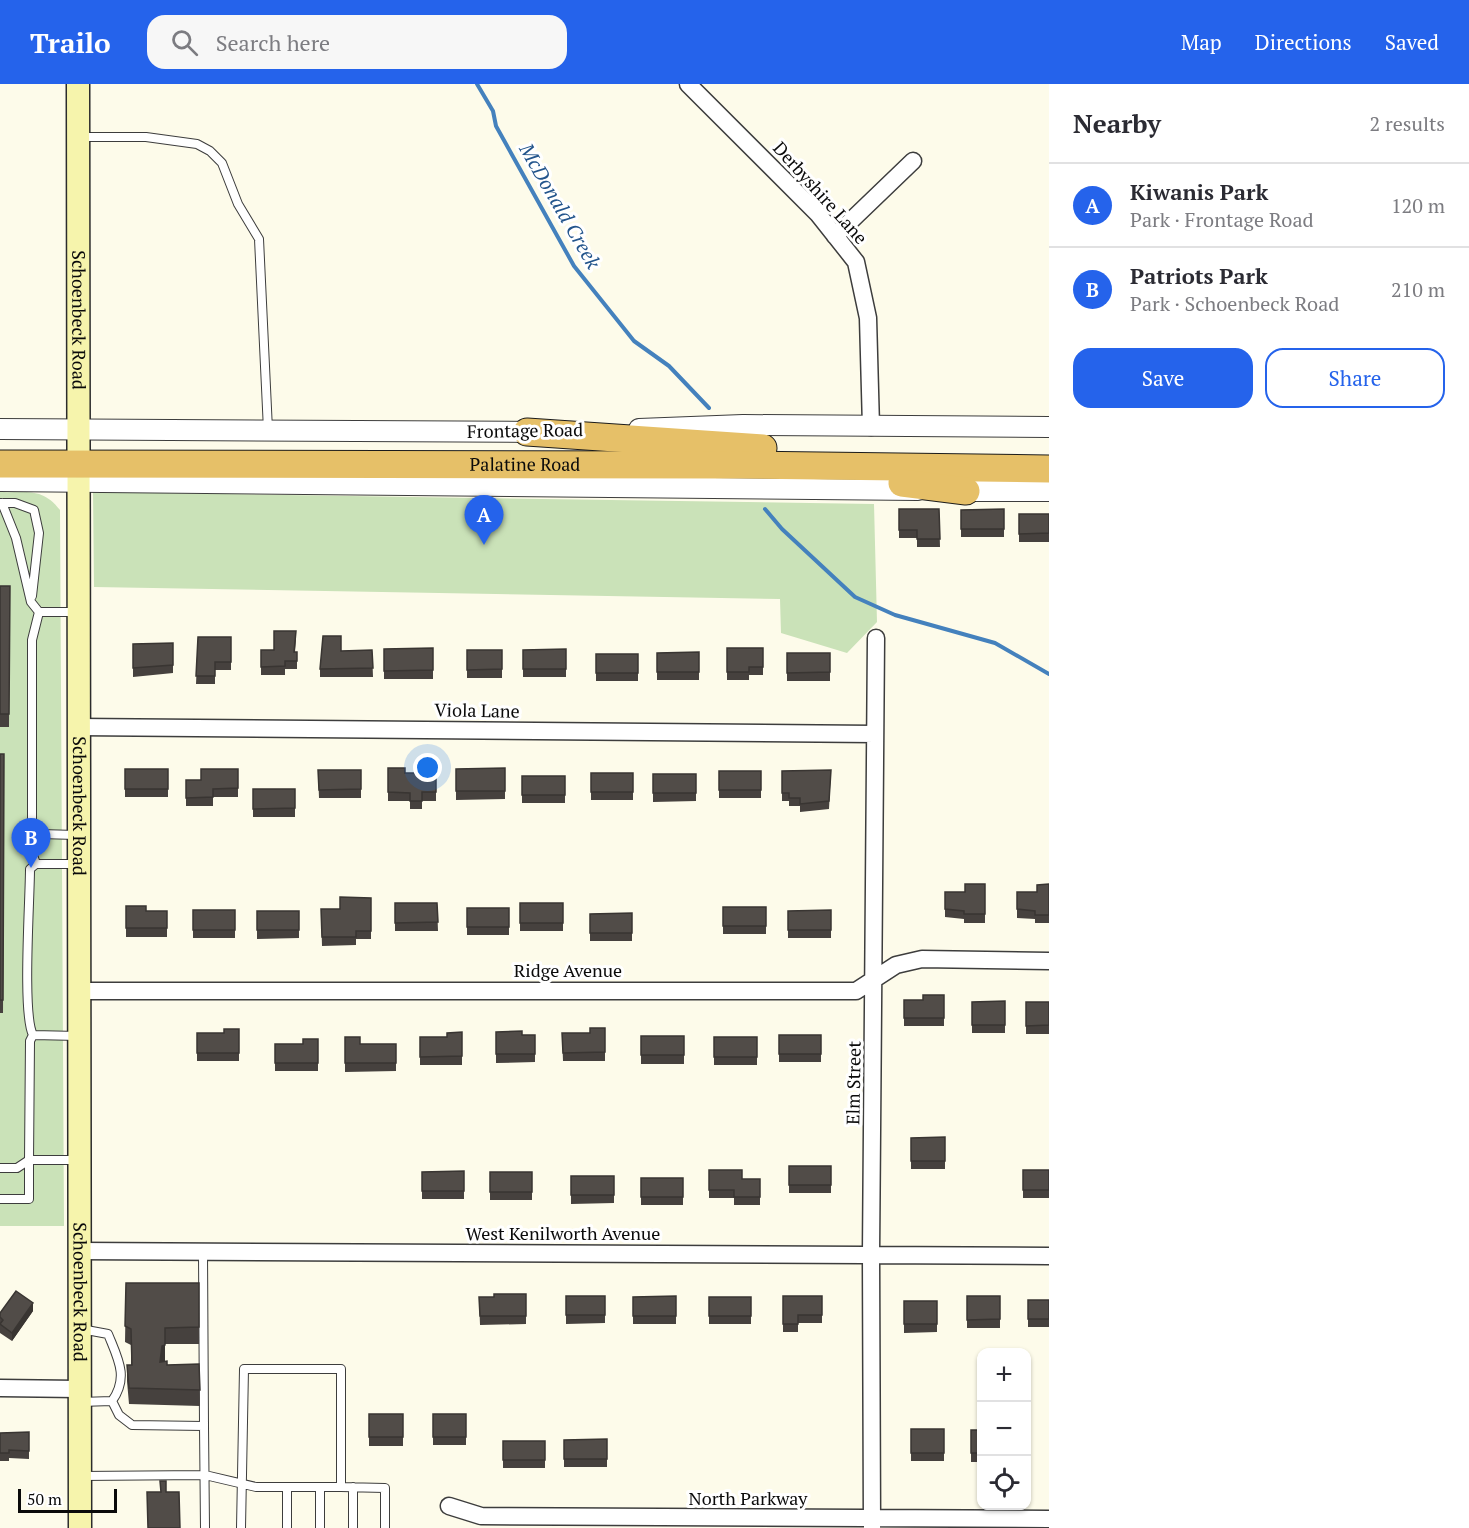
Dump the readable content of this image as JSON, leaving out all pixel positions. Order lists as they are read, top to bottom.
{
  "streets": {
    "highway": ["Palatine Road"],
    "main road": ["Schoenbeck Road"],
    "street": [
      "Derbyshire Lane",
      "Frontage Road",
      "Viola Lane",
      "Ridge Avenue",
      "Elm Street",
      "West Kenilworth Avenue",
      "North Parkway"
    ]
  },
  "crossings": [
    ["Derbyshire Lane", "Frontage Road"],
    ["Schoenbeck Road", "Frontage Road"],
    ["Schoenbeck Road", "Palatine Road"],
    ["Schoenbeck Road", "Viola Lane"],
    ["Schoenbeck Road", "Ridge Avenue"],
    ["Schoenbeck Road", "West Kenilworth Avenue"],
    ["Frontage Road", "Palatine Road"],
    ["Viola Lane", "Elm Street"],
    ["Ridge Avenue", "Elm Street"],
    ["Elm Street", "West Kenilworth Avenue"],
    ["Elm Street", "North Parkway"]
  ],
  "water": ["McDonald Creek"],
  "scale_bar": "50 m",
  "page": {
    "header": "Trailo",
    "search": "Search here",
    "nav": ["Map", "Directions", "Saved"],
    "heading": ["Nearby", "2 results"],
    "list": [
      {
        "mark": "A",
        "name": "Kiwanis Park",
        "note": "Park · Frontage Road",
        "value": "120 m"
      },
      {
        "mark": "B",
        "name": "Patriots Park",
        "note": "Park · Schoenbeck Road",
        "value": "210 m"
      }
    ],
    "buttons": ["Save", "Share"],
    "pins": ["A", "B"],
    "map_buttons": ["+", "−"],
    "scale": "50 m"
  }
}
